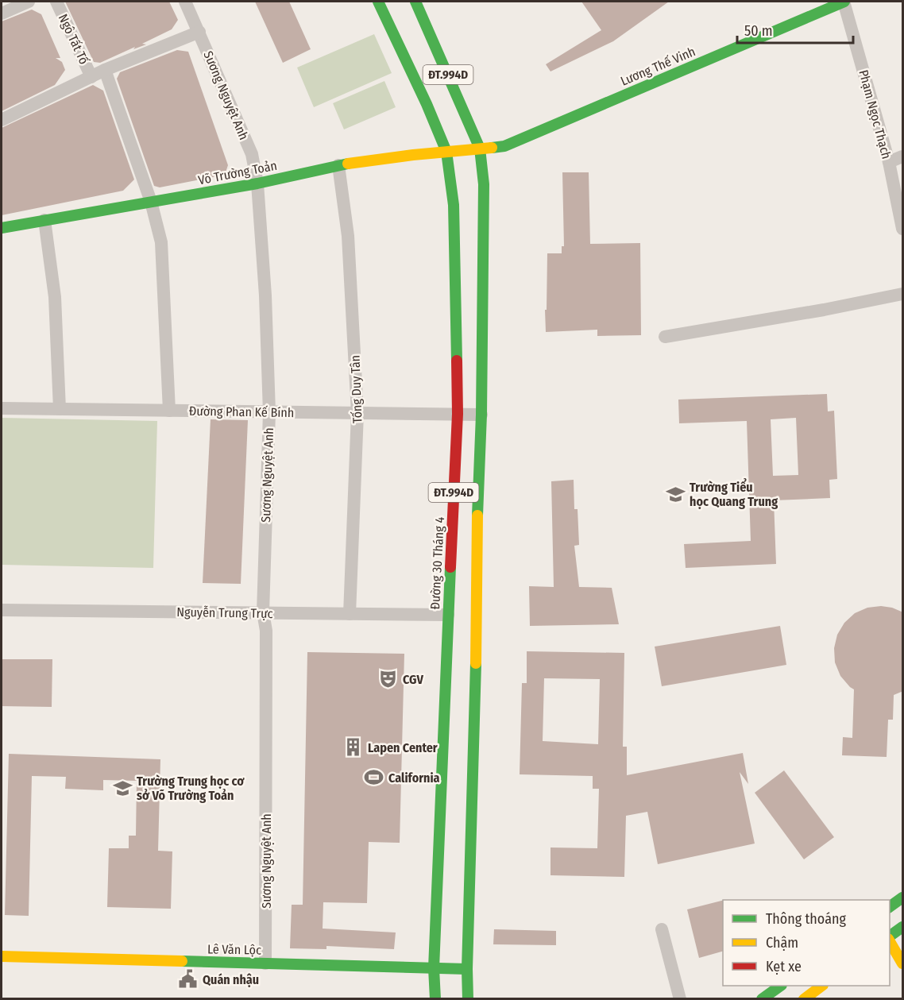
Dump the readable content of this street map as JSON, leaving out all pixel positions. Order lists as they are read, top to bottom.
{
  "streets": {
    "main road": [
      "Lương Thế Vinh",
      "ĐT.994D",
      "Võ Trường Toản",
      "Đường 30 Tháng 4",
      "Lê Văn Lộc"
    ],
    "street": [
      "Ngô Tất Tố",
      "Sương Nguyệt Anh",
      "Phạm Ngọc Thạch",
      "Tống Duy Tân",
      "Đường Phan Kế Bính",
      "Nguyễn Trung Trực"
    ]
  },
  "crossings": [
    ["Lương Thế Vinh", "ĐT.994D"],
    ["Lương Thế Vinh", "Phạm Ngọc Thạch"],
    ["Lương Thế Vinh", "Võ Trường Toản"],
    ["ĐT.994D", "Võ Trường Toản"],
    ["ĐT.994D", "Đường Phan Kế Bính"],
    ["ĐT.994D", "Lê Văn Lộc"],
    ["Sương Nguyệt Anh", "Võ Trường Toản"],
    ["Sương Nguyệt Anh", "Đường Phan Kế Bính"],
    ["Sương Nguyệt Anh", "Nguyễn Trung Trực"],
    ["Sương Nguyệt Anh", "Lê Văn Lộc"],
    ["Võ Trường Toản", "Tống Duy Tân"],
    ["Võ Trường Toản", "Đường 30 Tháng 4"],
    ["Tống Duy Tân", "Đường Phan Kế Bính"],
    ["Tống Duy Tân", "Nguyễn Trung Trực"],
    ["Đường Phan Kế Bính", "Đường 30 Tháng 4"],
    ["Đường 30 Tháng 4", "Nguyễn Trung Trực"],
    ["Đường 30 Tháng 4", "Lê Văn Lộc"]
  ],
  "places": {
    "school or university": ["Trường Tiểu học Quang Trung", "Trường Trung học cơ sở Võ Trường Toản"],
    "theatre": ["CGV"],
    "building": ["Lapen Center"],
    "sports": ["California"],
    "public building": ["Quán nhậu"]
  },
  "legend": ["Thông thoáng", "Chậm", "Kẹt xe"],
  "scale_bar": "50 m"
}
